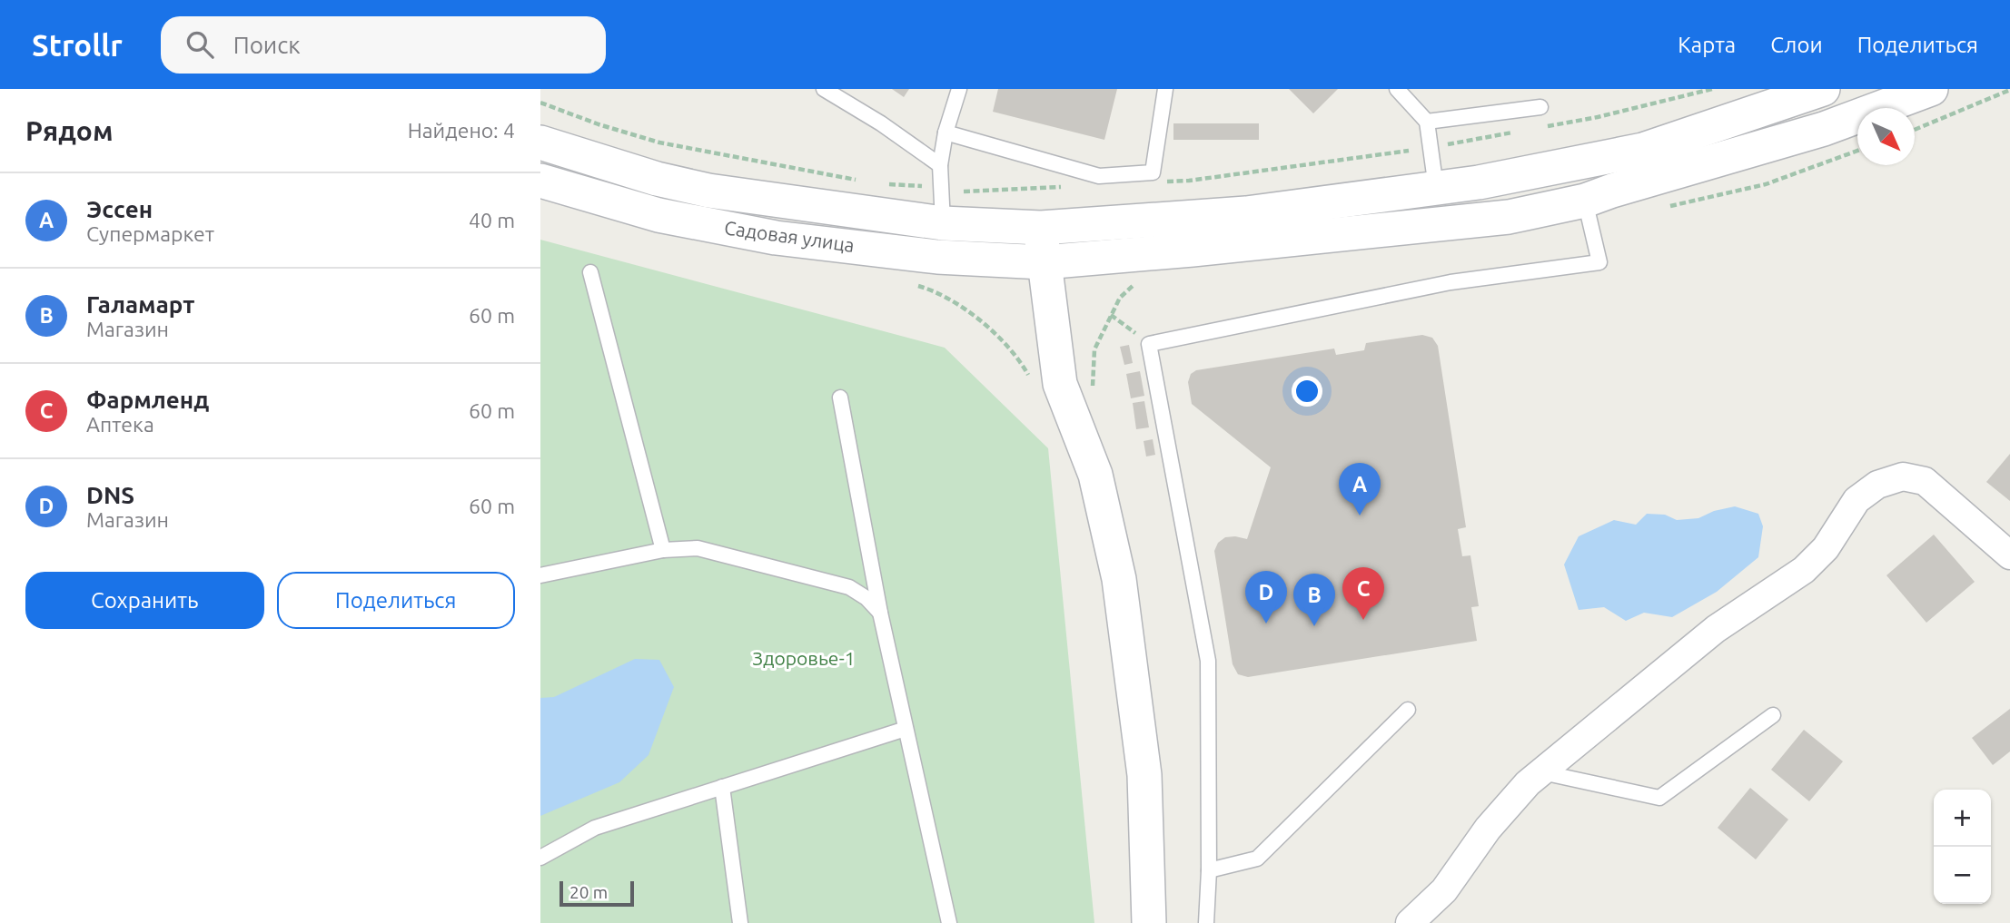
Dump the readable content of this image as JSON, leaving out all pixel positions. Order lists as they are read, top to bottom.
{
  "streets": {
    "street": ["Садовая улица"]
  },
  "parks": ["Здоровье-1"],
  "scale_bar": "20 m",
  "north": "bottom right",
  "page": {
    "header": "Strollr",
    "search": "Поиск",
    "nav": ["Карта", "Слои", "Поделиться"],
    "heading": ["Рядом", "Найдено: 4"],
    "list": [
      {
        "mark": "A",
        "name": "Эссен",
        "note": "Супермаркет",
        "value": "40 m"
      },
      {
        "mark": "B",
        "name": "Галамарт",
        "note": "Магазин",
        "value": "60 m"
      },
      {
        "mark": "C",
        "name": "Фармленд",
        "note": "Аптека",
        "value": "60 m"
      },
      {
        "mark": "D",
        "name": "DNS",
        "note": "Магазин",
        "value": "60 m"
      }
    ],
    "pins": [
      "A",
      "C",
      "D",
      "B"
    ],
    "buttons": ["Сохранить", "Поделиться"],
    "map_buttons": ["+", "−"],
    "scale": "20 m"
  }
}
